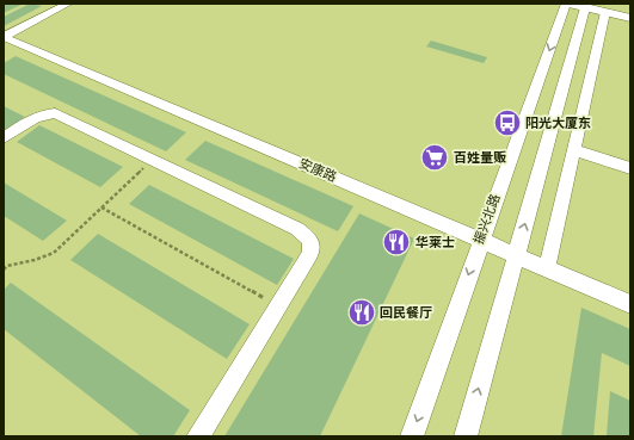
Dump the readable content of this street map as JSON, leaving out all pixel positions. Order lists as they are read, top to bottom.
{
  "streets": {
    "street": ["安康路", "振兴北路"]
  },
  "crossings": [
    ["安康路", "振兴北路"]
  ],
  "places": {
    "bus stop": ["阳光大厦东"],
    "supermarket": ["百姓量贩"],
    "restaurant": ["华莱士", "回民餐厅"]
  }
}
